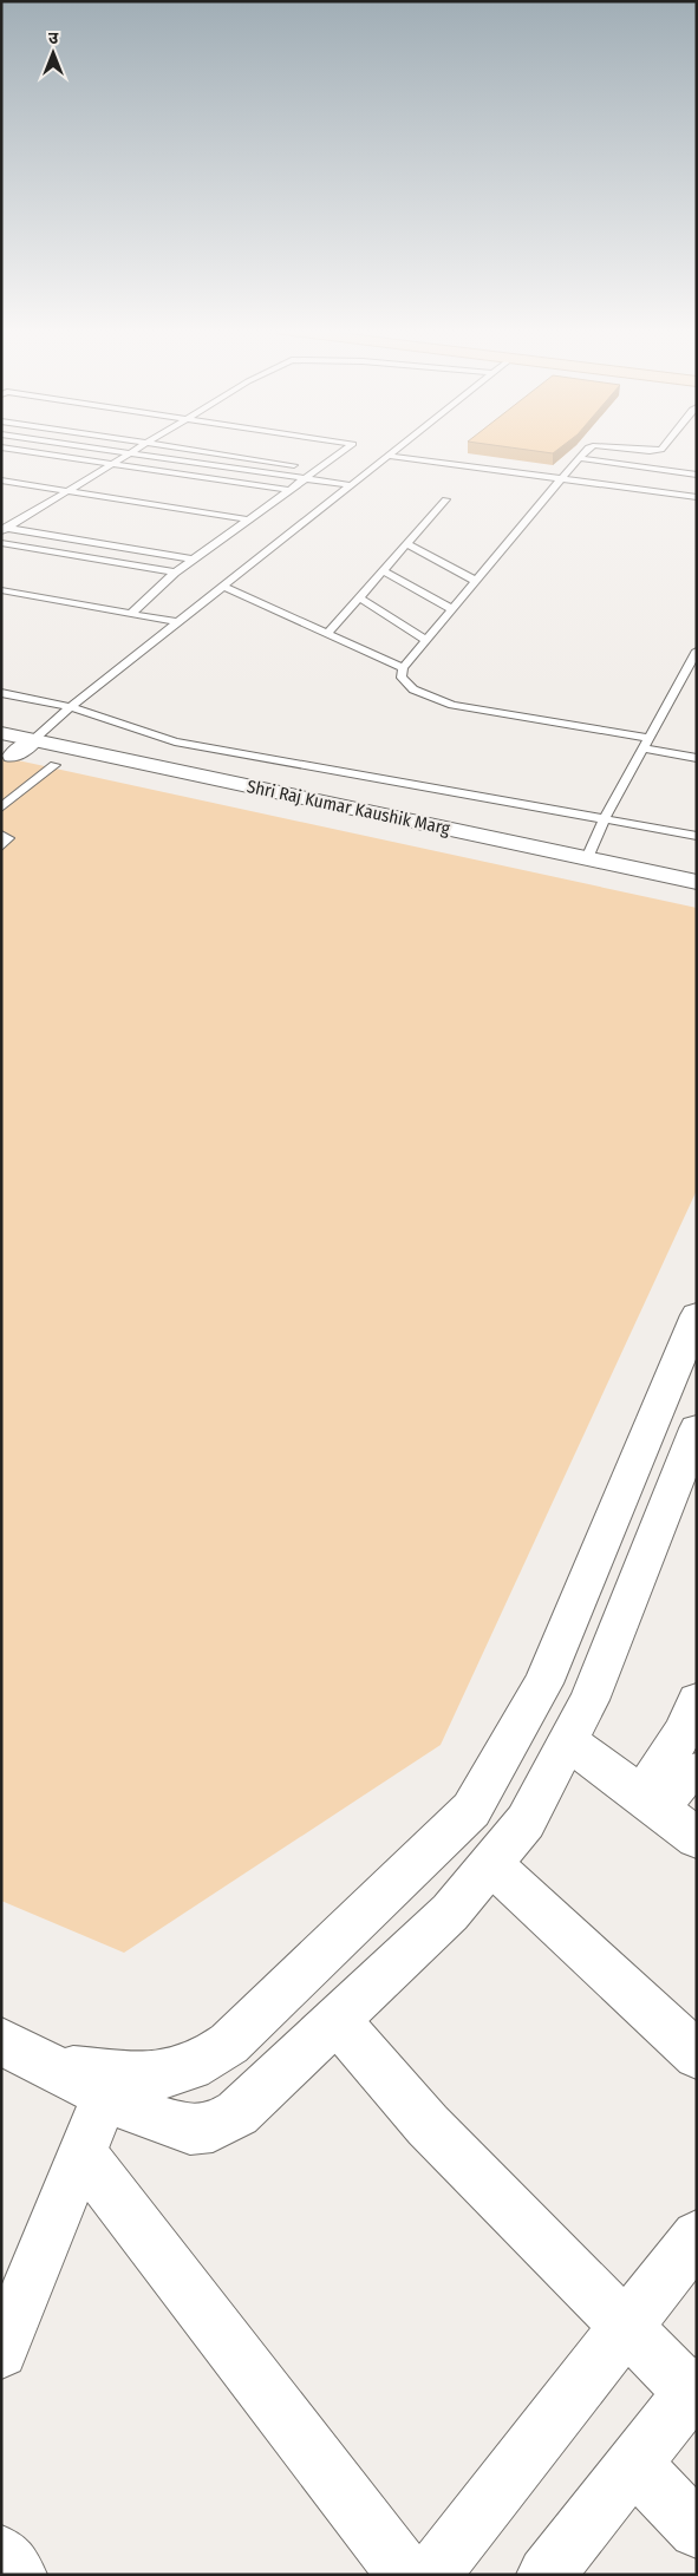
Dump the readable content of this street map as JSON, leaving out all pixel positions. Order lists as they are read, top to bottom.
{
  "streets": {
    "street": ["Shri Raj Kumar Kaushik Marg"]
  },
  "north": "top"
}
